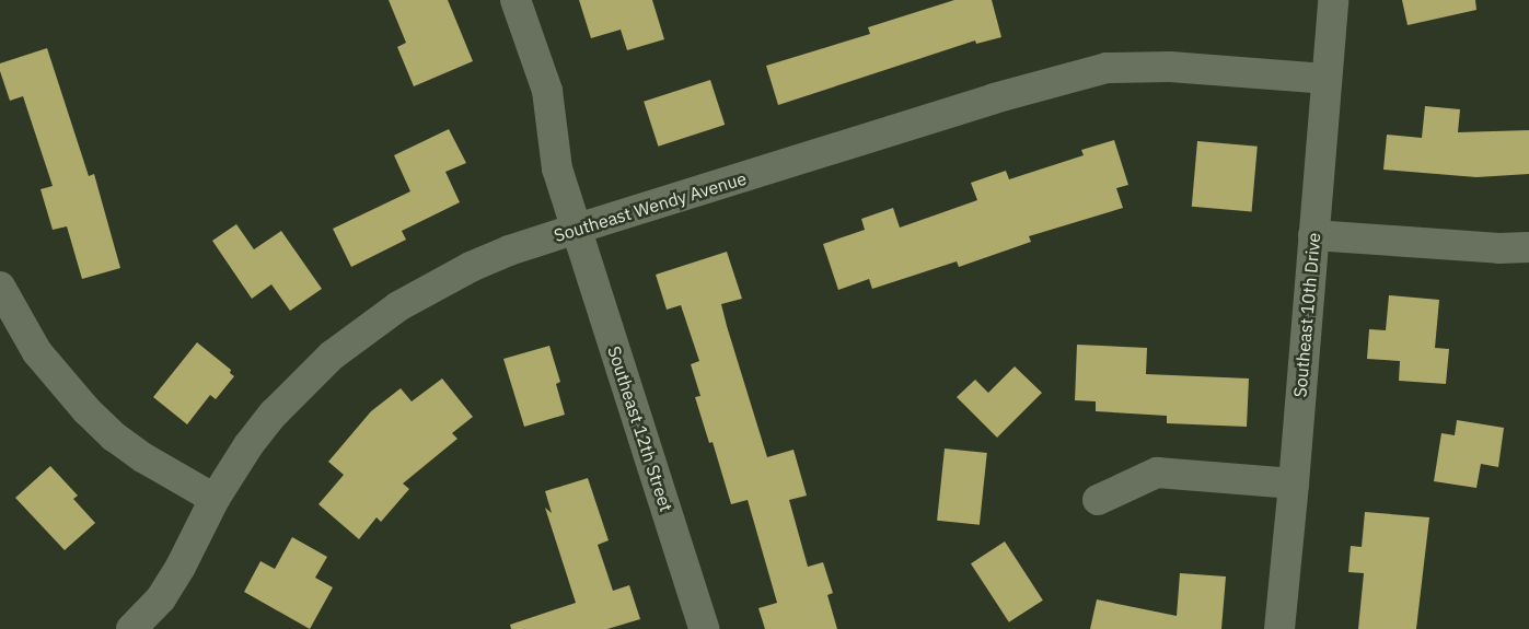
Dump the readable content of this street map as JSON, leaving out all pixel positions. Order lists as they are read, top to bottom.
{
  "streets": {
    "street": ["Southeast Wendy Avenue", "Southeast 10th Drive", "Southeast 12th Street"]
  },
  "crossings": [
    ["Southeast Wendy Avenue", "Southeast 10th Drive"],
    ["Southeast Wendy Avenue", "Southeast 12th Street"]
  ]
}
